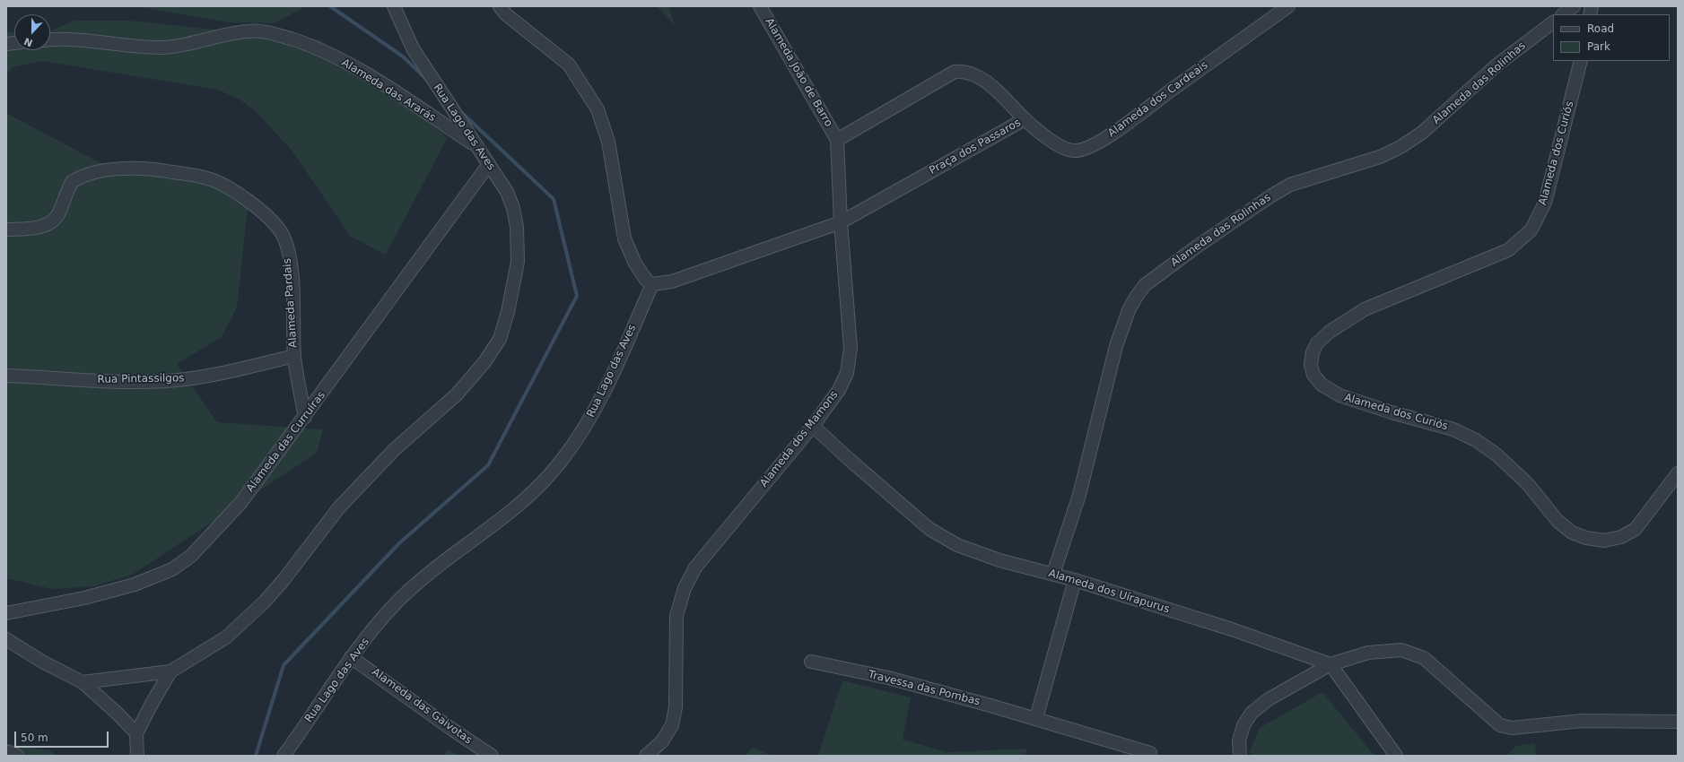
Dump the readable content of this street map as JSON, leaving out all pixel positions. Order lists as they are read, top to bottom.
{
  "streets": {
    "street": [
      "Alameda João de Barro",
      "Alameda das Rolinhas",
      "Alameda das Ararás",
      "Alameda dos Cardeais",
      "Rua Lago das Aves",
      "Praça dos Passaros",
      "Alameda dos Curiós",
      "Alameda Pardais",
      "Rua Pintassilgos",
      "Alameda dos Mamons",
      "Alameda das Curruíras",
      "Alameda dos Uírapurus",
      "Travessa das Pombas",
      "Alameda das Gaivotas"
    ]
  },
  "crossings": [
    ["Alameda João de Barro", "Praça dos Passaros"],
    ["Alameda das Rolinhas", "Alameda dos Uírapurus"],
    ["Alameda das Ararás", "Rua Lago das Aves"],
    ["Alameda dos Cardeais", "Praça dos Passaros"],
    ["Rua Lago das Aves", "Alameda das Curruíras"],
    ["Rua Lago das Aves", "Alameda das Gaivotas"],
    ["Praça dos Passaros", "Alameda dos Mamons"],
    ["Alameda Pardais", "Rua Pintassilgos"],
    ["Alameda Pardais", "Alameda das Curruíras"],
    ["Alameda dos Mamons", "Alameda dos Uírapurus"]
  ],
  "legend": ["Road", "Park"],
  "scale_bar": "50 m",
  "north": "bottom"
}
